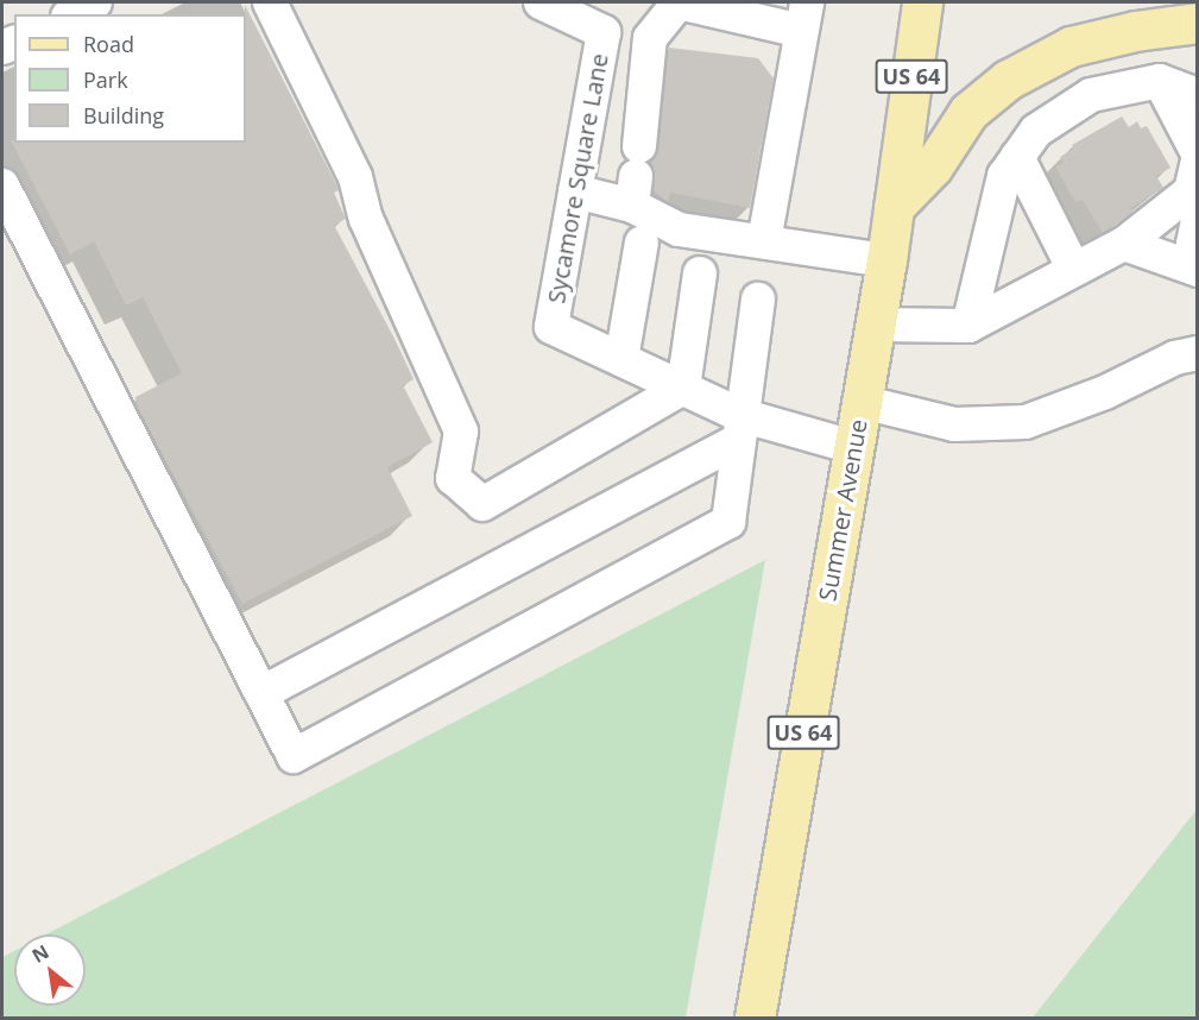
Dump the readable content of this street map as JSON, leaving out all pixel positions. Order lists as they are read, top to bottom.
{
  "streets": {
    "main road": ["US 64", "Summer Avenue"],
    "street": ["Sycamore Square Lane"]
  },
  "crossings": [
    ["Sycamore Square Lane", "Summer Avenue"]
  ],
  "legend": ["Road", "Park", "Building"],
  "north": "top left"
}
